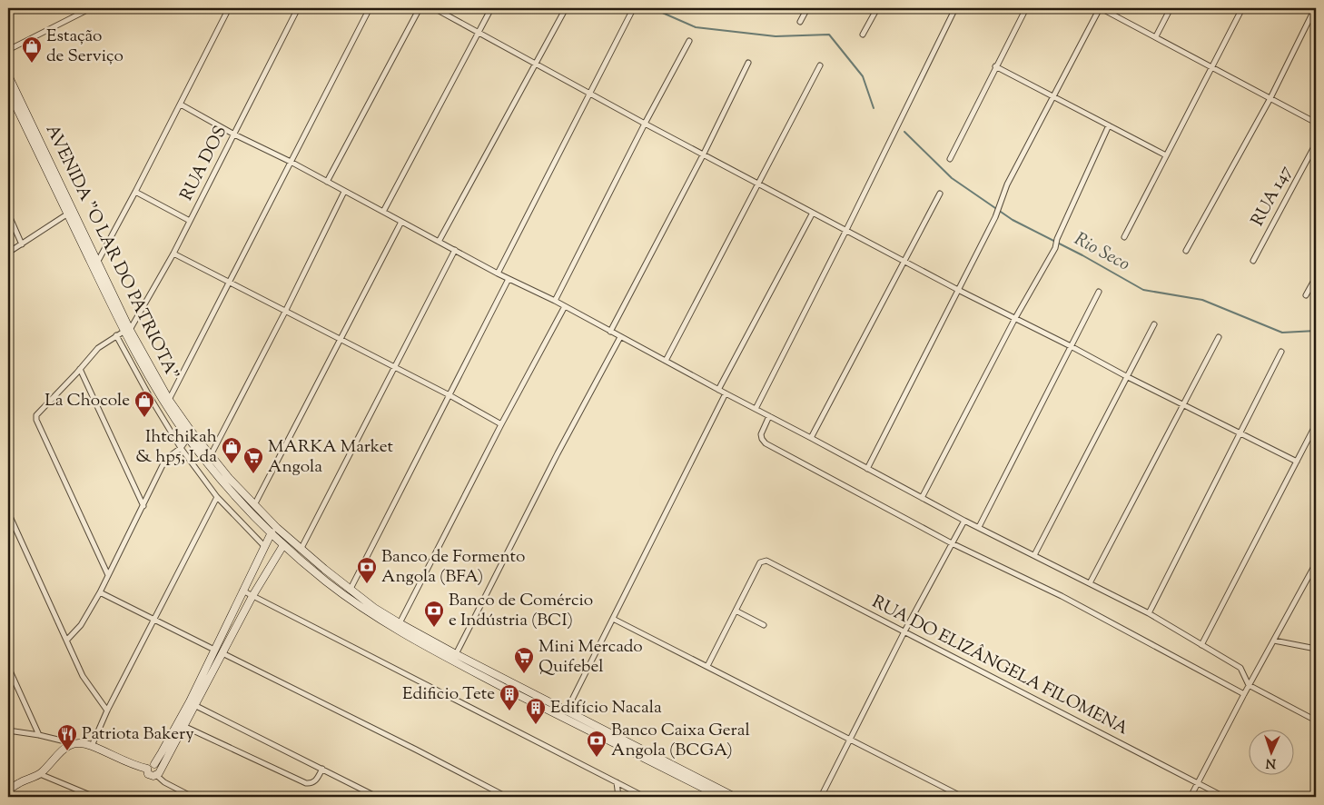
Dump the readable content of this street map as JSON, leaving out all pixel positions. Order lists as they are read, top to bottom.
{
  "streets": {
    "main road": ["AVENIDA \"O LAR DO PATRIOTA\""],
    "street": ["RUA DOS", "RUA 147", "RUA DO ELIZÂNGELA FILOMENA"]
  },
  "crossings": [
    ["RUA DOS", "AVENIDA \"O LAR DO PATRIOTA\""]
  ],
  "water": ["Rio Seco"],
  "places": {
    "shop": ["Estação de Serviço", "La Chocole", "Ihtchikah & hp5, Lda"],
    "supermarket": ["MARKA Market Angola", "Mini Mercado Quifebel"],
    "bank": ["Banco de Formento Angola (BFA)", "Banco de Comércio e Indústria (BCI)", "Banco Caixa Geral Angola (BCGA)"],
    "building": ["Edificio Tete", "Edifício Nacala"],
    "restaurant": ["Patriota Bakery"]
  },
  "north": "bottom"
}
